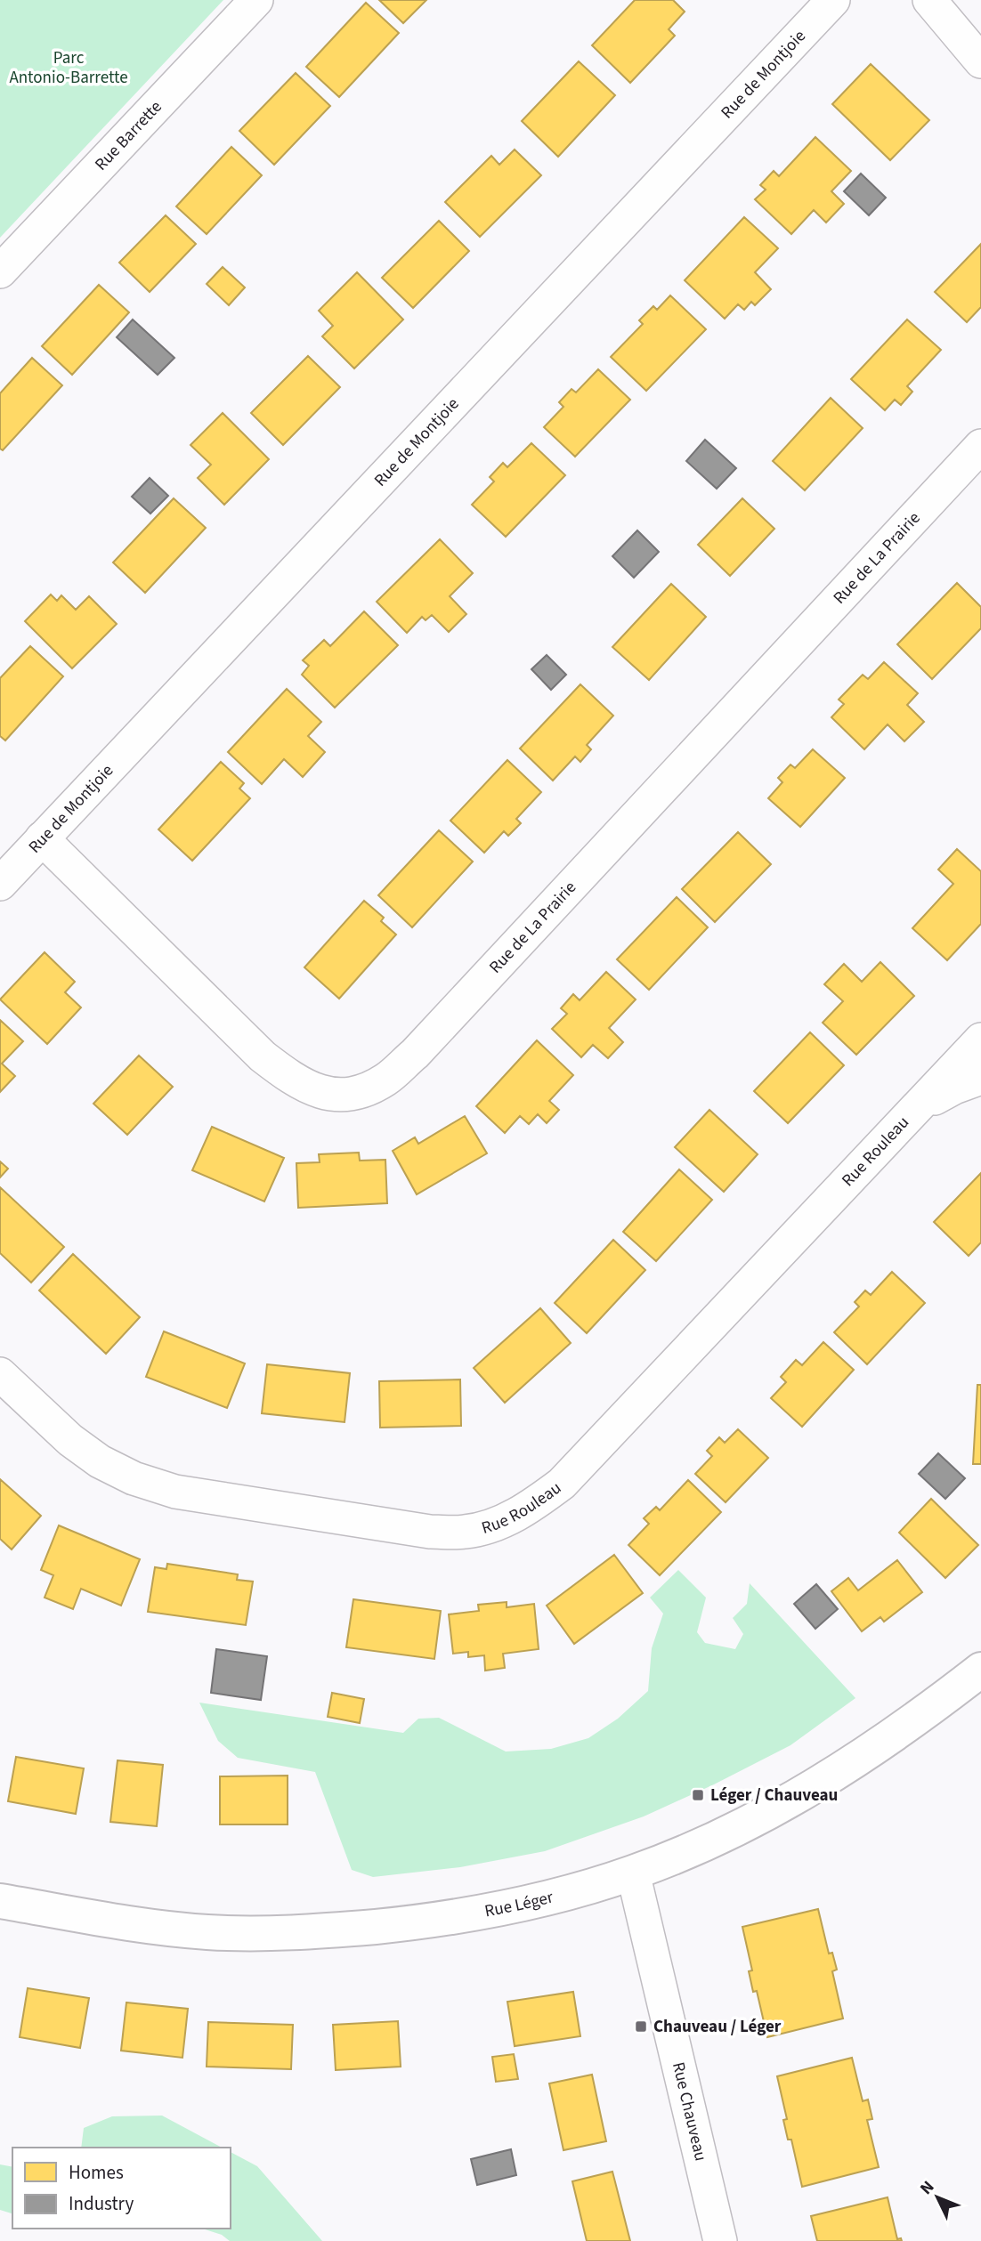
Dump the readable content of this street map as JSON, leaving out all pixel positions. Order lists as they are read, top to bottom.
{
  "streets": {
    "street": [
      "Rue de Montjoie",
      "Rue Barrette",
      "Rue de La Prairie",
      "Rue Rouleau",
      "Rue Léger",
      "Rue Chauveau"
    ]
  },
  "crossings": [
    ["Rue de Montjoie", "Rue de La Prairie"],
    ["Rue Léger", "Rue Chauveau"]
  ],
  "parks": ["Parc Antonio-Barrette"],
  "places": {
    "transit": ["Léger / Chauveau", "Chauveau / Léger"]
  },
  "legend": ["Homes", "Industry"],
  "north": "top left"
}
